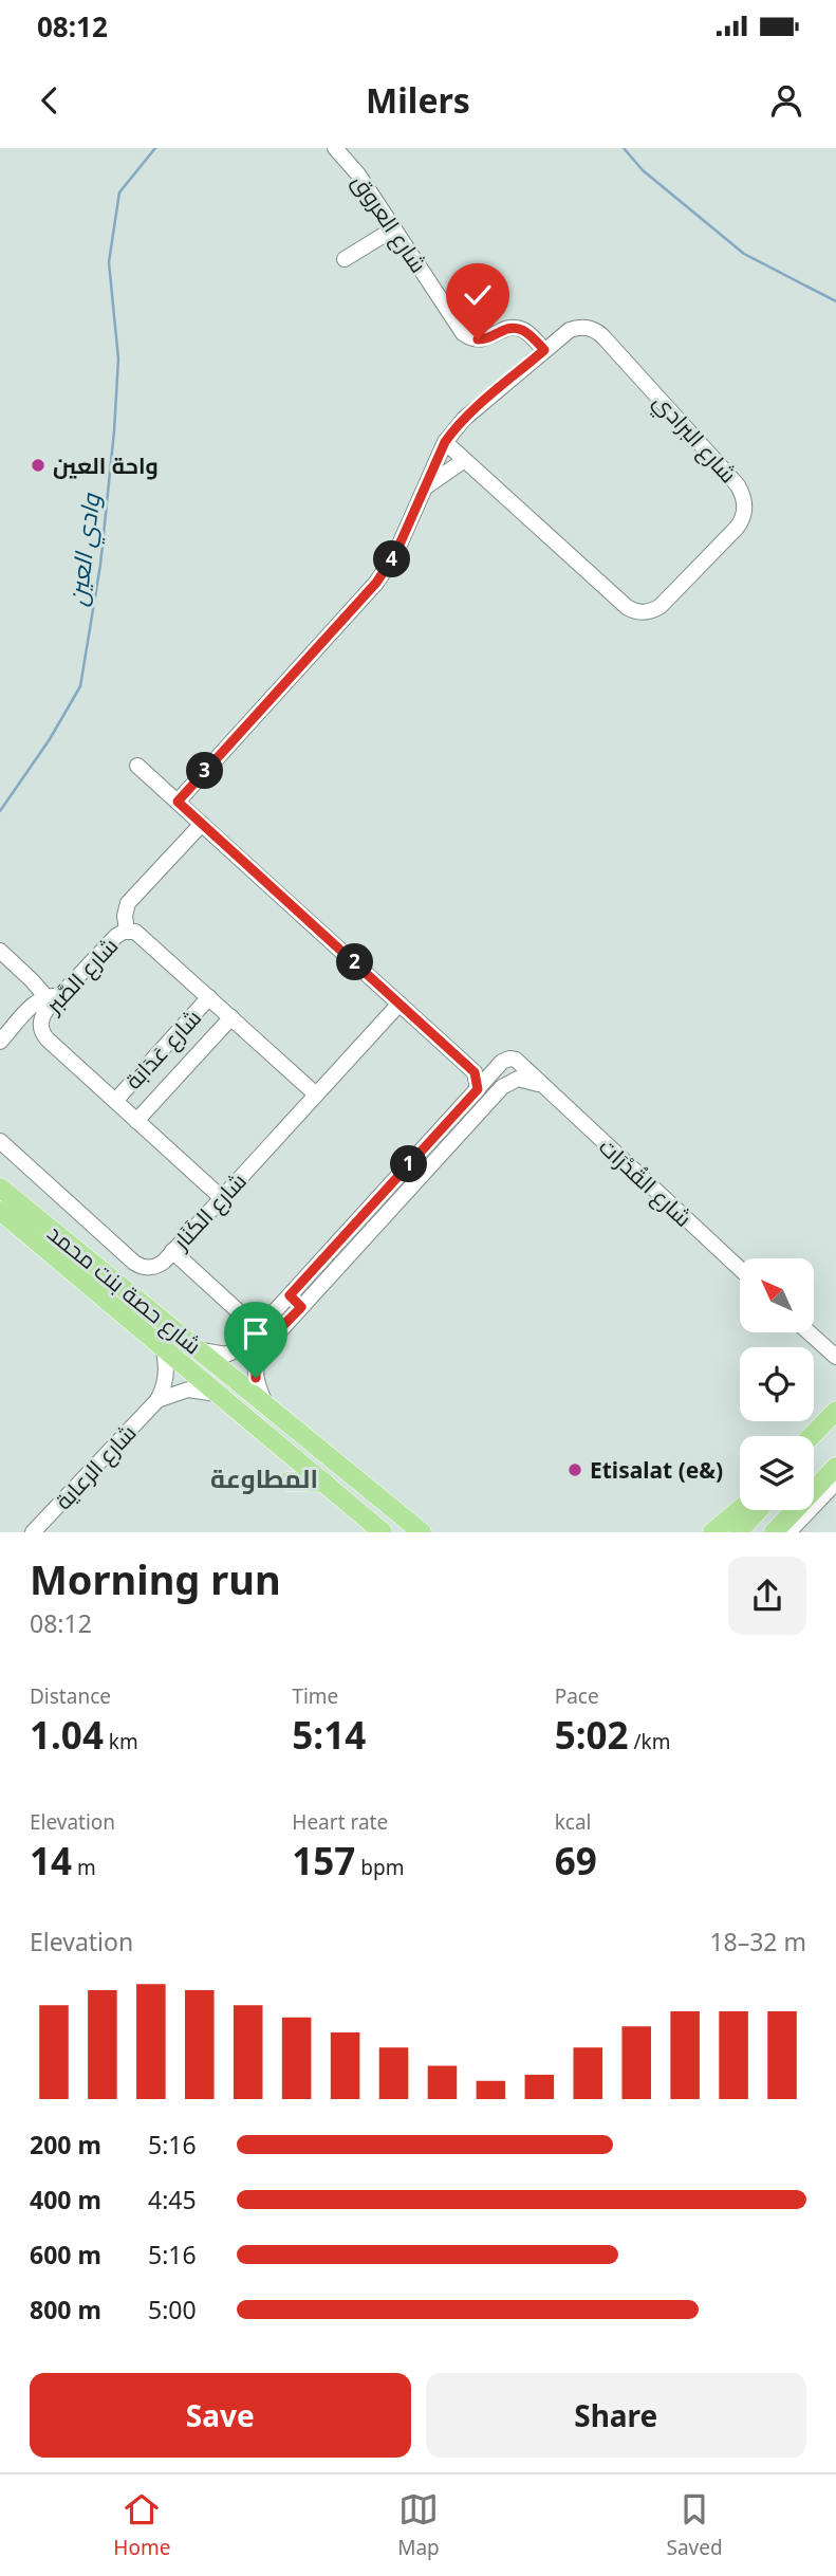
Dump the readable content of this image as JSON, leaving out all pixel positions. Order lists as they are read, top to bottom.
{
  "streets": {
    "main road": ["شارع حصة بنت محمد"],
    "street": [
      "شارع العروق",
      "شارع البرادي",
      "شارع الصَّبر",
      "شارع عَدَابَة",
      "شارع القُدْرَات",
      "شارع الكَنَار",
      "شارع الرعاية"
    ]
  },
  "crossings": [
    ["شارع العروق", "شارع البرادي"],
    ["شارع الصَّبر", "شارع عَدَابَة"],
    ["شارع الصَّبر", "شارع الكَنَار"],
    ["شارع حصة بنت محمد", "شارع الرعاية"]
  ],
  "districts": ["المطاوعة"],
  "water": ["وادي العين"],
  "places": ["واحة العين", "Etisalat (e&)"],
  "north": "top left",
  "page": {
    "status": "08:12",
    "header": "Milers",
    "pins": [
      "4",
      "3",
      "2",
      "1"
    ],
    "heading": ["Morning run", "08:12"],
    "stats": [
      ["Distance", "1.04 km"],
      ["Time", "5:14"],
      ["Pace", "5:02 /km"],
      ["Elevation", "14 m"],
      ["Heart rate", "157 bpm"],
      ["kcal", "69"]
    ],
    "chart": ["Elevation", "18–32 m"],
    "list": [
      {
        "name": "200 m",
        "note": "5:16"
      },
      {
        "name": "400 m",
        "note": "4:45"
      },
      {
        "name": "600 m",
        "note": "5:16"
      },
      {
        "name": "800 m",
        "note": "5:00"
      }
    ],
    "buttons": ["Save", "Share"],
    "tabs": ["Home", "Map", "Saved"]
  }
}
